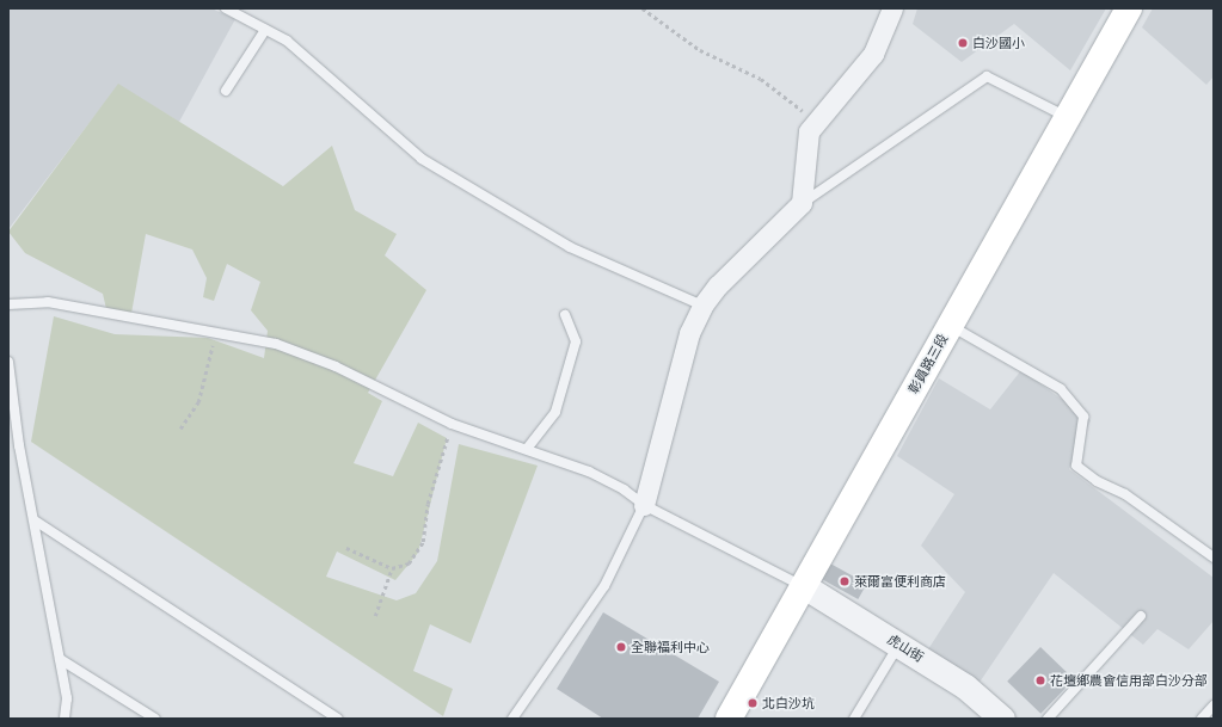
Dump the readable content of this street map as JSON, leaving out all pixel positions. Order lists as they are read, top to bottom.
{
  "streets": {
    "main road": ["彰員路三段"],
    "street": ["虎山街"]
  },
  "crossings": [
    ["彰員路三段", "虎山街"]
  ],
  "places": [
    "白沙國小",
    "萊爾富便利商店",
    "全聯福利中心",
    "花壇鄉農會信用部白沙分部",
    "北白沙坑"
  ]
}
